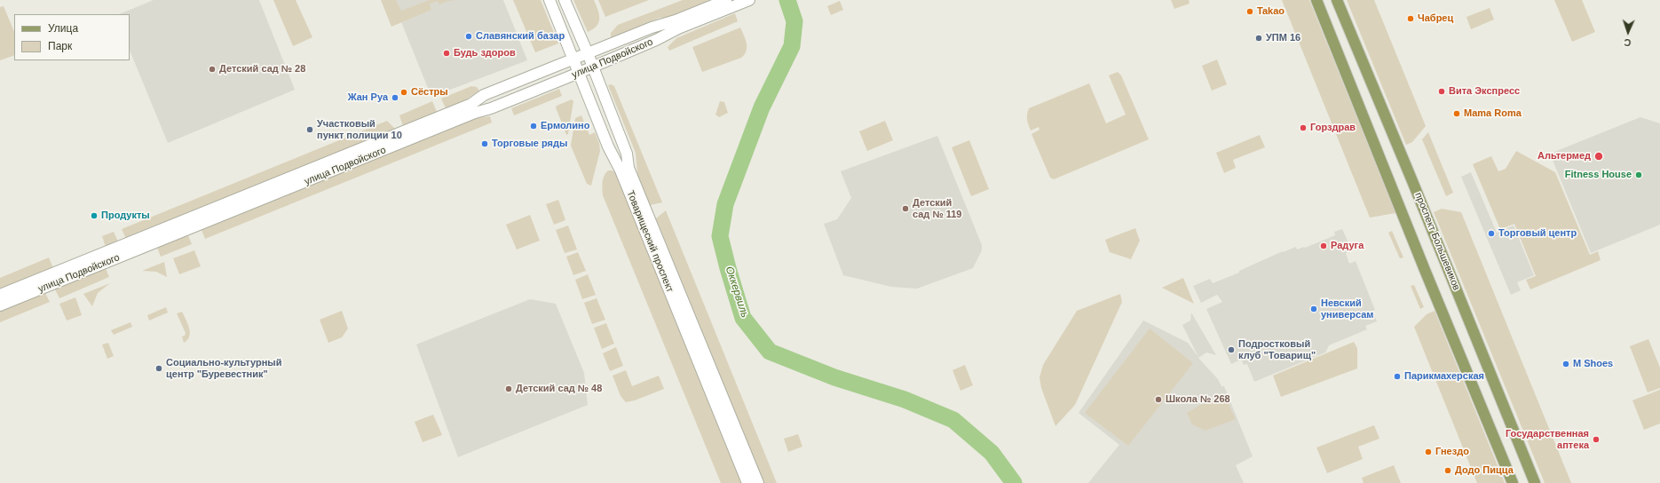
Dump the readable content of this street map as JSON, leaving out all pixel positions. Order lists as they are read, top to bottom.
{
  "streets": {
    "main road": ["проспект Большевиков"],
    "street": ["улица Подвойского", "Товарищеский проспект"]
  },
  "crossings": [
    ["улица Подвойского", "Товарищеский проспект"]
  ],
  "water": ["Оккервиль"],
  "places": [
    "Takao",
    "Чабрец",
    "Славянский базар",
    "УПМ 16",
    "Будь здоров",
    "Детский сад № 28",
    "Вита Экспресс",
    "Сёстры",
    "Жан Руа",
    "Mama Roma",
    "Ермолино",
    "Горздрав",
    "Участковый пункт полиции 10",
    "Торговые ряды",
    "Альтермед",
    "Fitness House",
    "Детский сад № 119",
    "Продукты",
    "Торговый центр",
    "Радуга",
    "Невский универсам",
    "Подростковый клуб \"Товарищ\"",
    "M Shoes",
    "Социально-культурный центр \"Буревестник\"",
    "Парикмахерская",
    "Детский сад № 48",
    "Школа № 268",
    "Государственная аптека",
    "Гнездо",
    "Додо Пицца"
  ],
  "legend": ["Улица", "Парк"],
  "north": "bottom"
}
